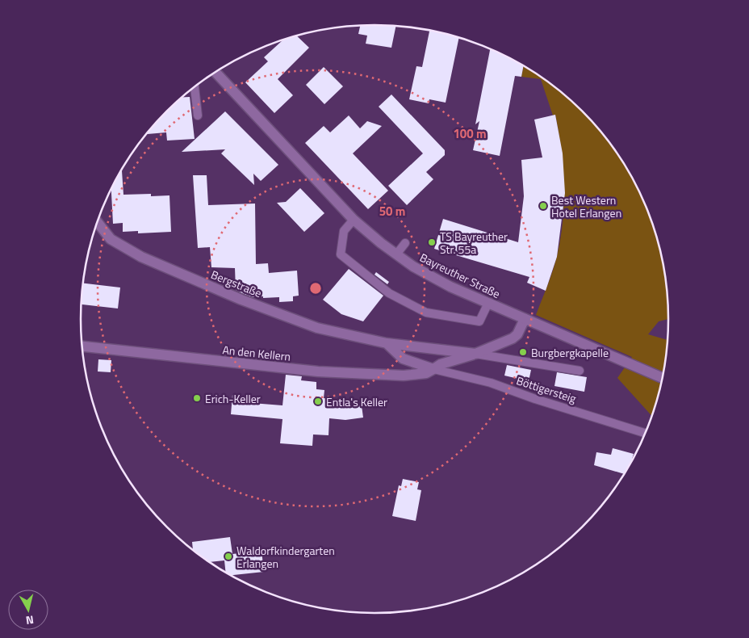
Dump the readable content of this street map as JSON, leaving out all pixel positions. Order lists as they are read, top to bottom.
{
  "streets": {
    "street": [
      "Bayreuther Straße",
      "Bergstraße",
      "An den Kellern",
      "Böttigersteig"
    ]
  },
  "crossings": [
    ["Bergstraße", "Böttigersteig"],
    ["An den Kellern", "Böttigersteig"]
  ],
  "places": [
    "Best Western Hotel Erlangen",
    "TS Bayreuther Str. 55a",
    "Burgbergkapelle",
    "Erich-Keller",
    "Entla's Keller",
    "Waldorfkindergarten Erlangen"
  ],
  "north": "bottom",
  "rings": ["100 m", "50 m"]
}
